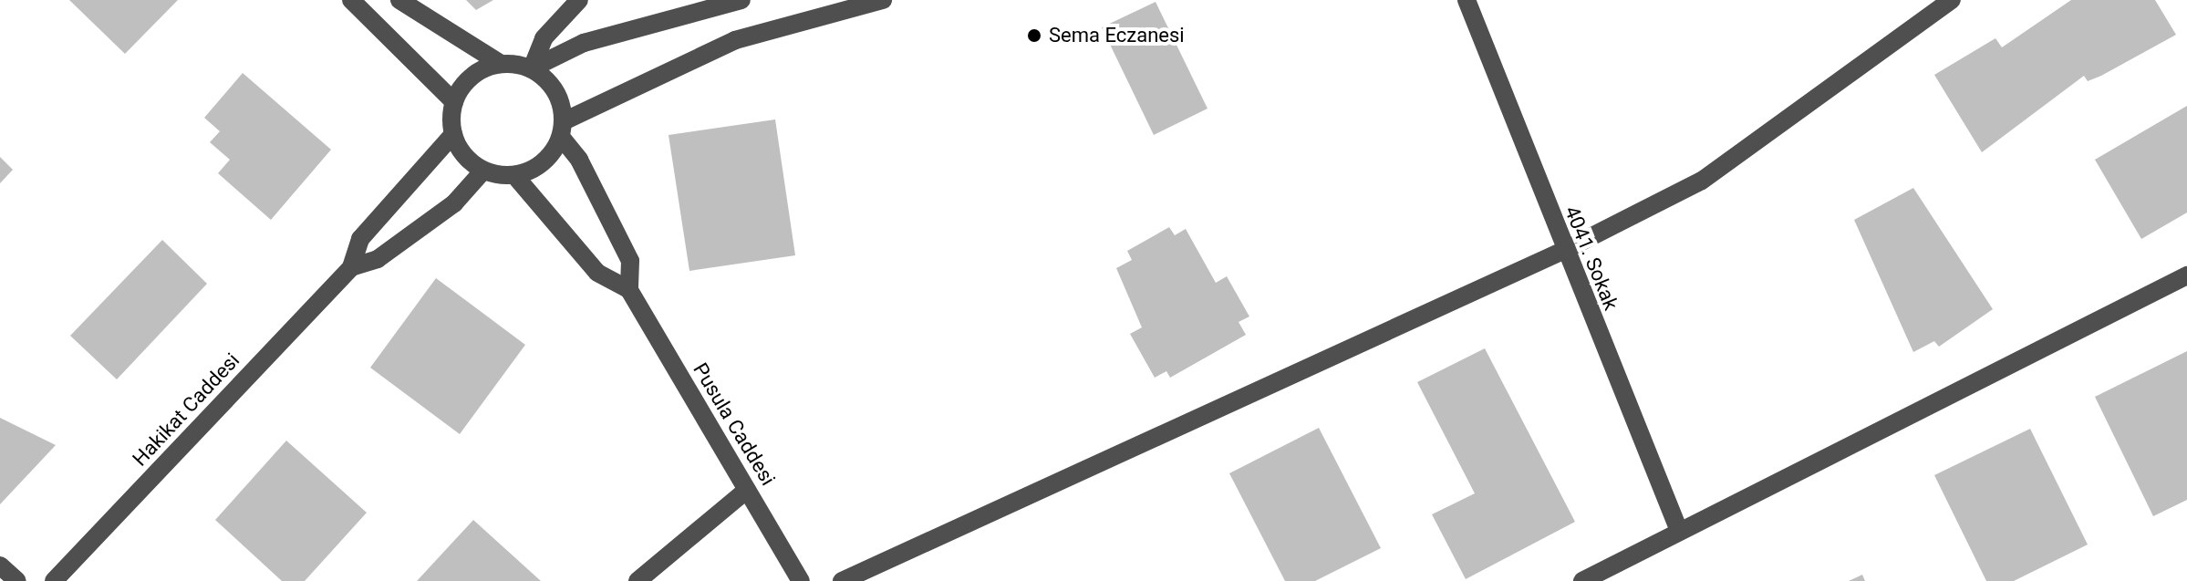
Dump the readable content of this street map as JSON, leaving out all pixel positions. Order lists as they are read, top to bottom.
{
  "streets": {
    "street": ["4041. Sokak", "Hakikat Caddesi", "Pusula Caddesi"]
  },
  "crossings": [
    ["Hakikat Caddesi", "Pusula Caddesi"]
  ],
  "places": ["Sema Eczanesi"]
}
